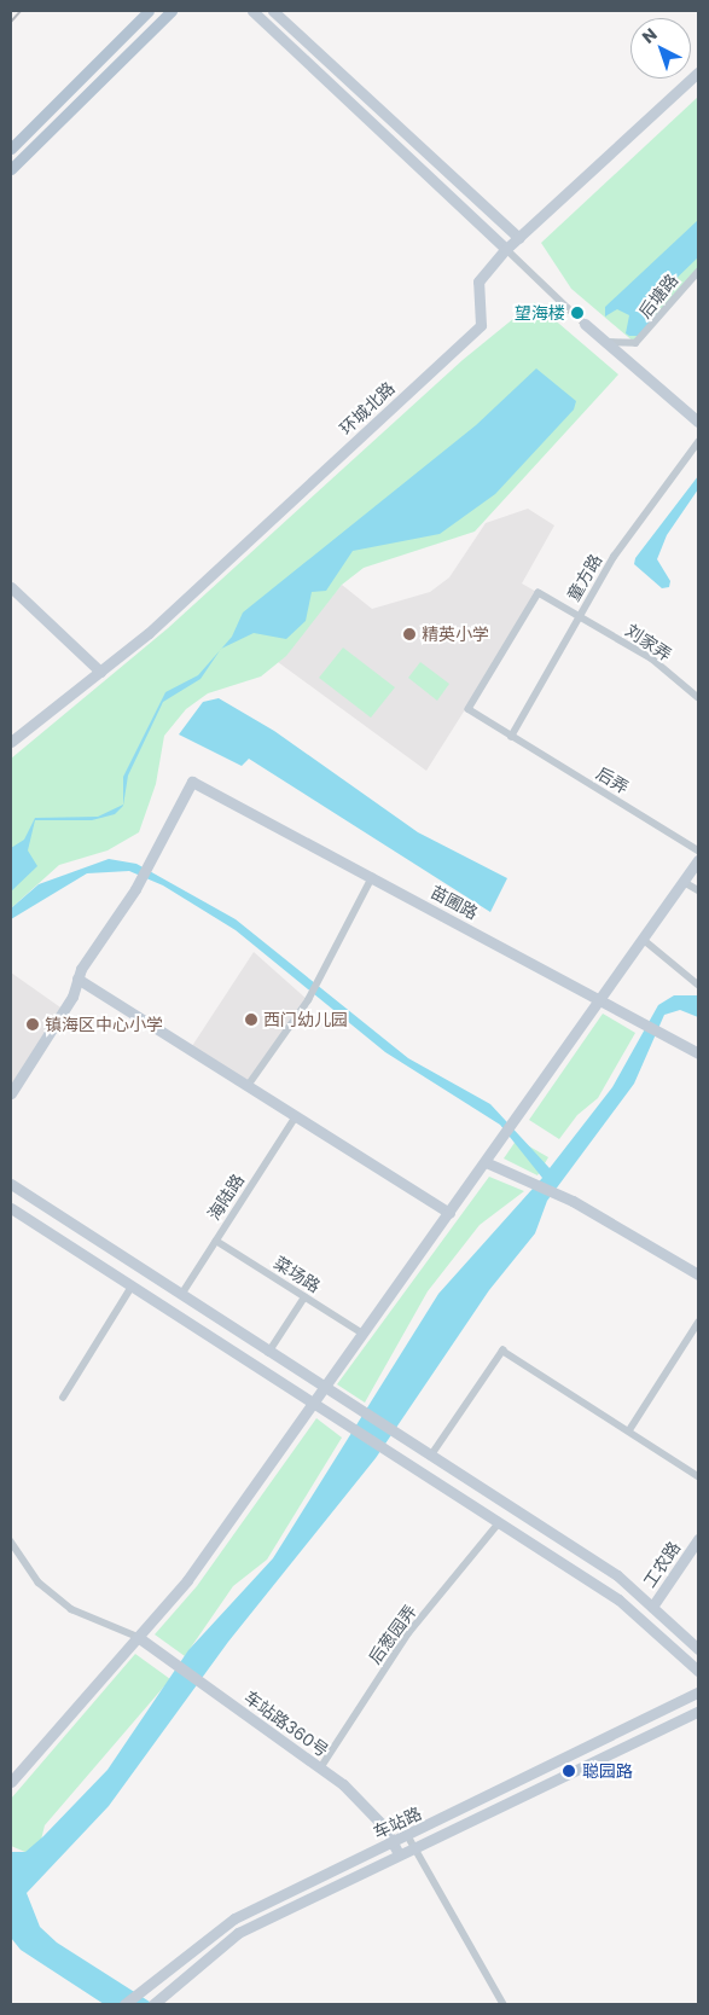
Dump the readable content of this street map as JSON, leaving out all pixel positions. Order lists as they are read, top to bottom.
{
  "streets": {
    "street": [
      "后塘路",
      "环城北路",
      "童方路",
      "刘家弄",
      "后弄",
      "苗圃路",
      "海陆路",
      "菜场路",
      "工农路",
      "后葱园弄",
      "车站路360号",
      "车站路"
    ]
  },
  "crossings": [
    ["童方路", "刘家弄"],
    ["童方路", "后弄"],
    ["刘家弄", "后弄"],
    ["海陆路", "菜场路"],
    ["后葱园弄", "车站路360号"],
    ["车站路360号", "车站路"]
  ],
  "places": [
    "望海楼",
    "精英小学",
    "西门幼儿园",
    "镇海区中心小学",
    "聪园路"
  ],
  "north": "top left"
}
